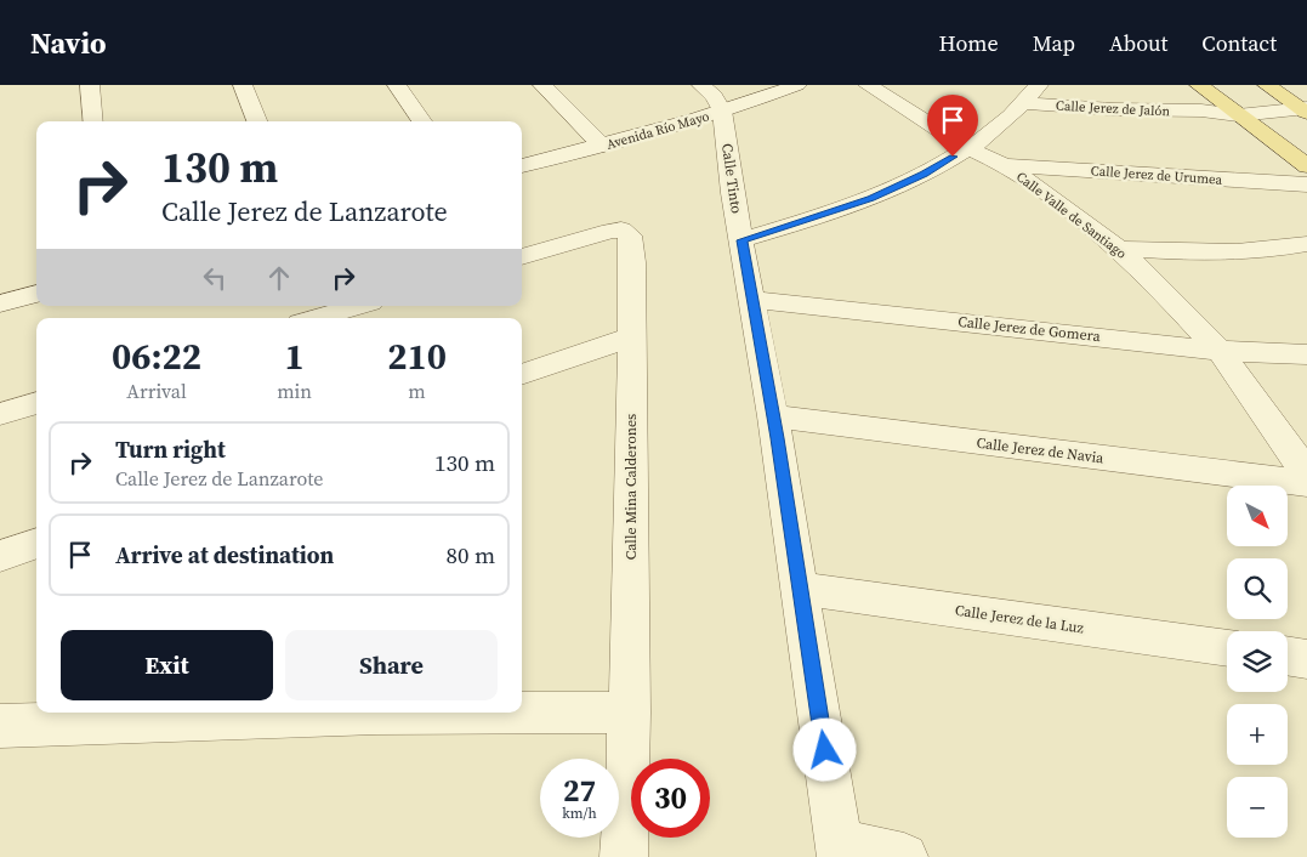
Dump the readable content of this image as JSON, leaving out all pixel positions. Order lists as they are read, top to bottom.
{
  "streets": {
    "street": [
      "Calle Jerez de Jalón",
      "Avenida Río Mayo",
      "Calle Jerez de Urumea",
      "Calle Tinto",
      "Calle Valle de Santiago",
      "Calle Jerez de Gomera",
      "Calle Jerez de Navia",
      "Calle Mina Calderones",
      "Calle Jerez de la Luz"
    ]
  },
  "crossings": [
    ["Avenida Río Mayo", "Calle Tinto"],
    ["Calle Jerez de Urumea", "Calle Valle de Santiago"],
    ["Calle Tinto", "Calle Jerez de Gomera"],
    ["Calle Tinto", "Calle Jerez de Navia"],
    ["Calle Tinto", "Calle Jerez de la Luz"],
    ["Calle Valle de Santiago", "Calle Jerez de Gomera"]
  ],
  "north": "bottom right",
  "page": {
    "header": "Navio",
    "nav": [
      "Home",
      "Map",
      "About",
      "Contact"
    ],
    "turn": ["130 m", "Calle Jerez de Lanzarote"],
    "eta": [
      "06:22",
      "Arrival",
      "1",
      "min",
      "210",
      "m"
    ],
    "list": [
      {
        "name": "Turn right",
        "note": "Calle Jerez de Lanzarote",
        "value": "130 m"
      },
      {
        "name": "Arrive at destination",
        "value": "80 m"
      }
    ],
    "map_buttons": ["+", "−"],
    "buttons": ["Exit", "Share"],
    "speed": "27 km/h",
    "limit": "30"
  }
}
